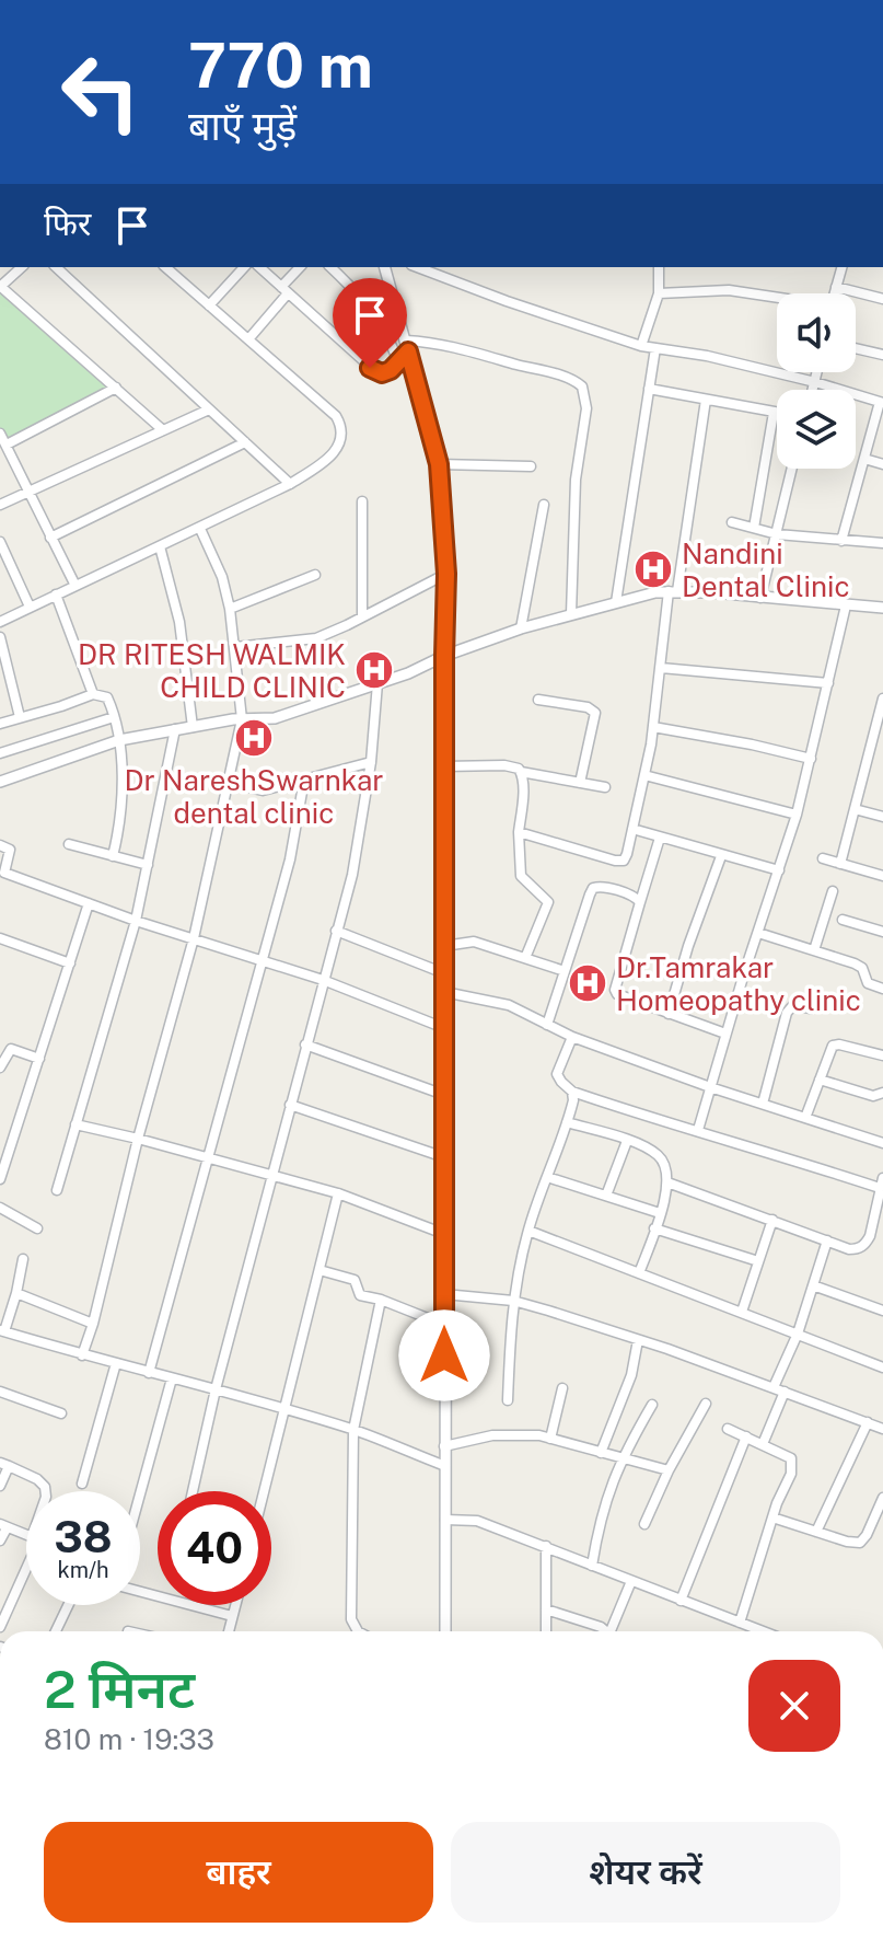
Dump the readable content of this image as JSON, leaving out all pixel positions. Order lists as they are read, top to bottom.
{
  "places": {
    "hospital": [
      "Nandini Dental Clinic",
      "DR RITESH WALMIK CHILD CLINIC",
      "Dr NareshSwarnkar dental clinic",
      "Dr.Tamrakar Homeopathy clinic"
    ]
  },
  "page": {
    "turn": ["770 m", "बाएँ मुड़ें"],
    "then": "फिर",
    "speed": "38 km/h",
    "limit": "40",
    "heading": ["2 मिनट", "810 m · 19:33"],
    "buttons": ["बाहर", "शेयर करें"]
  }
}
